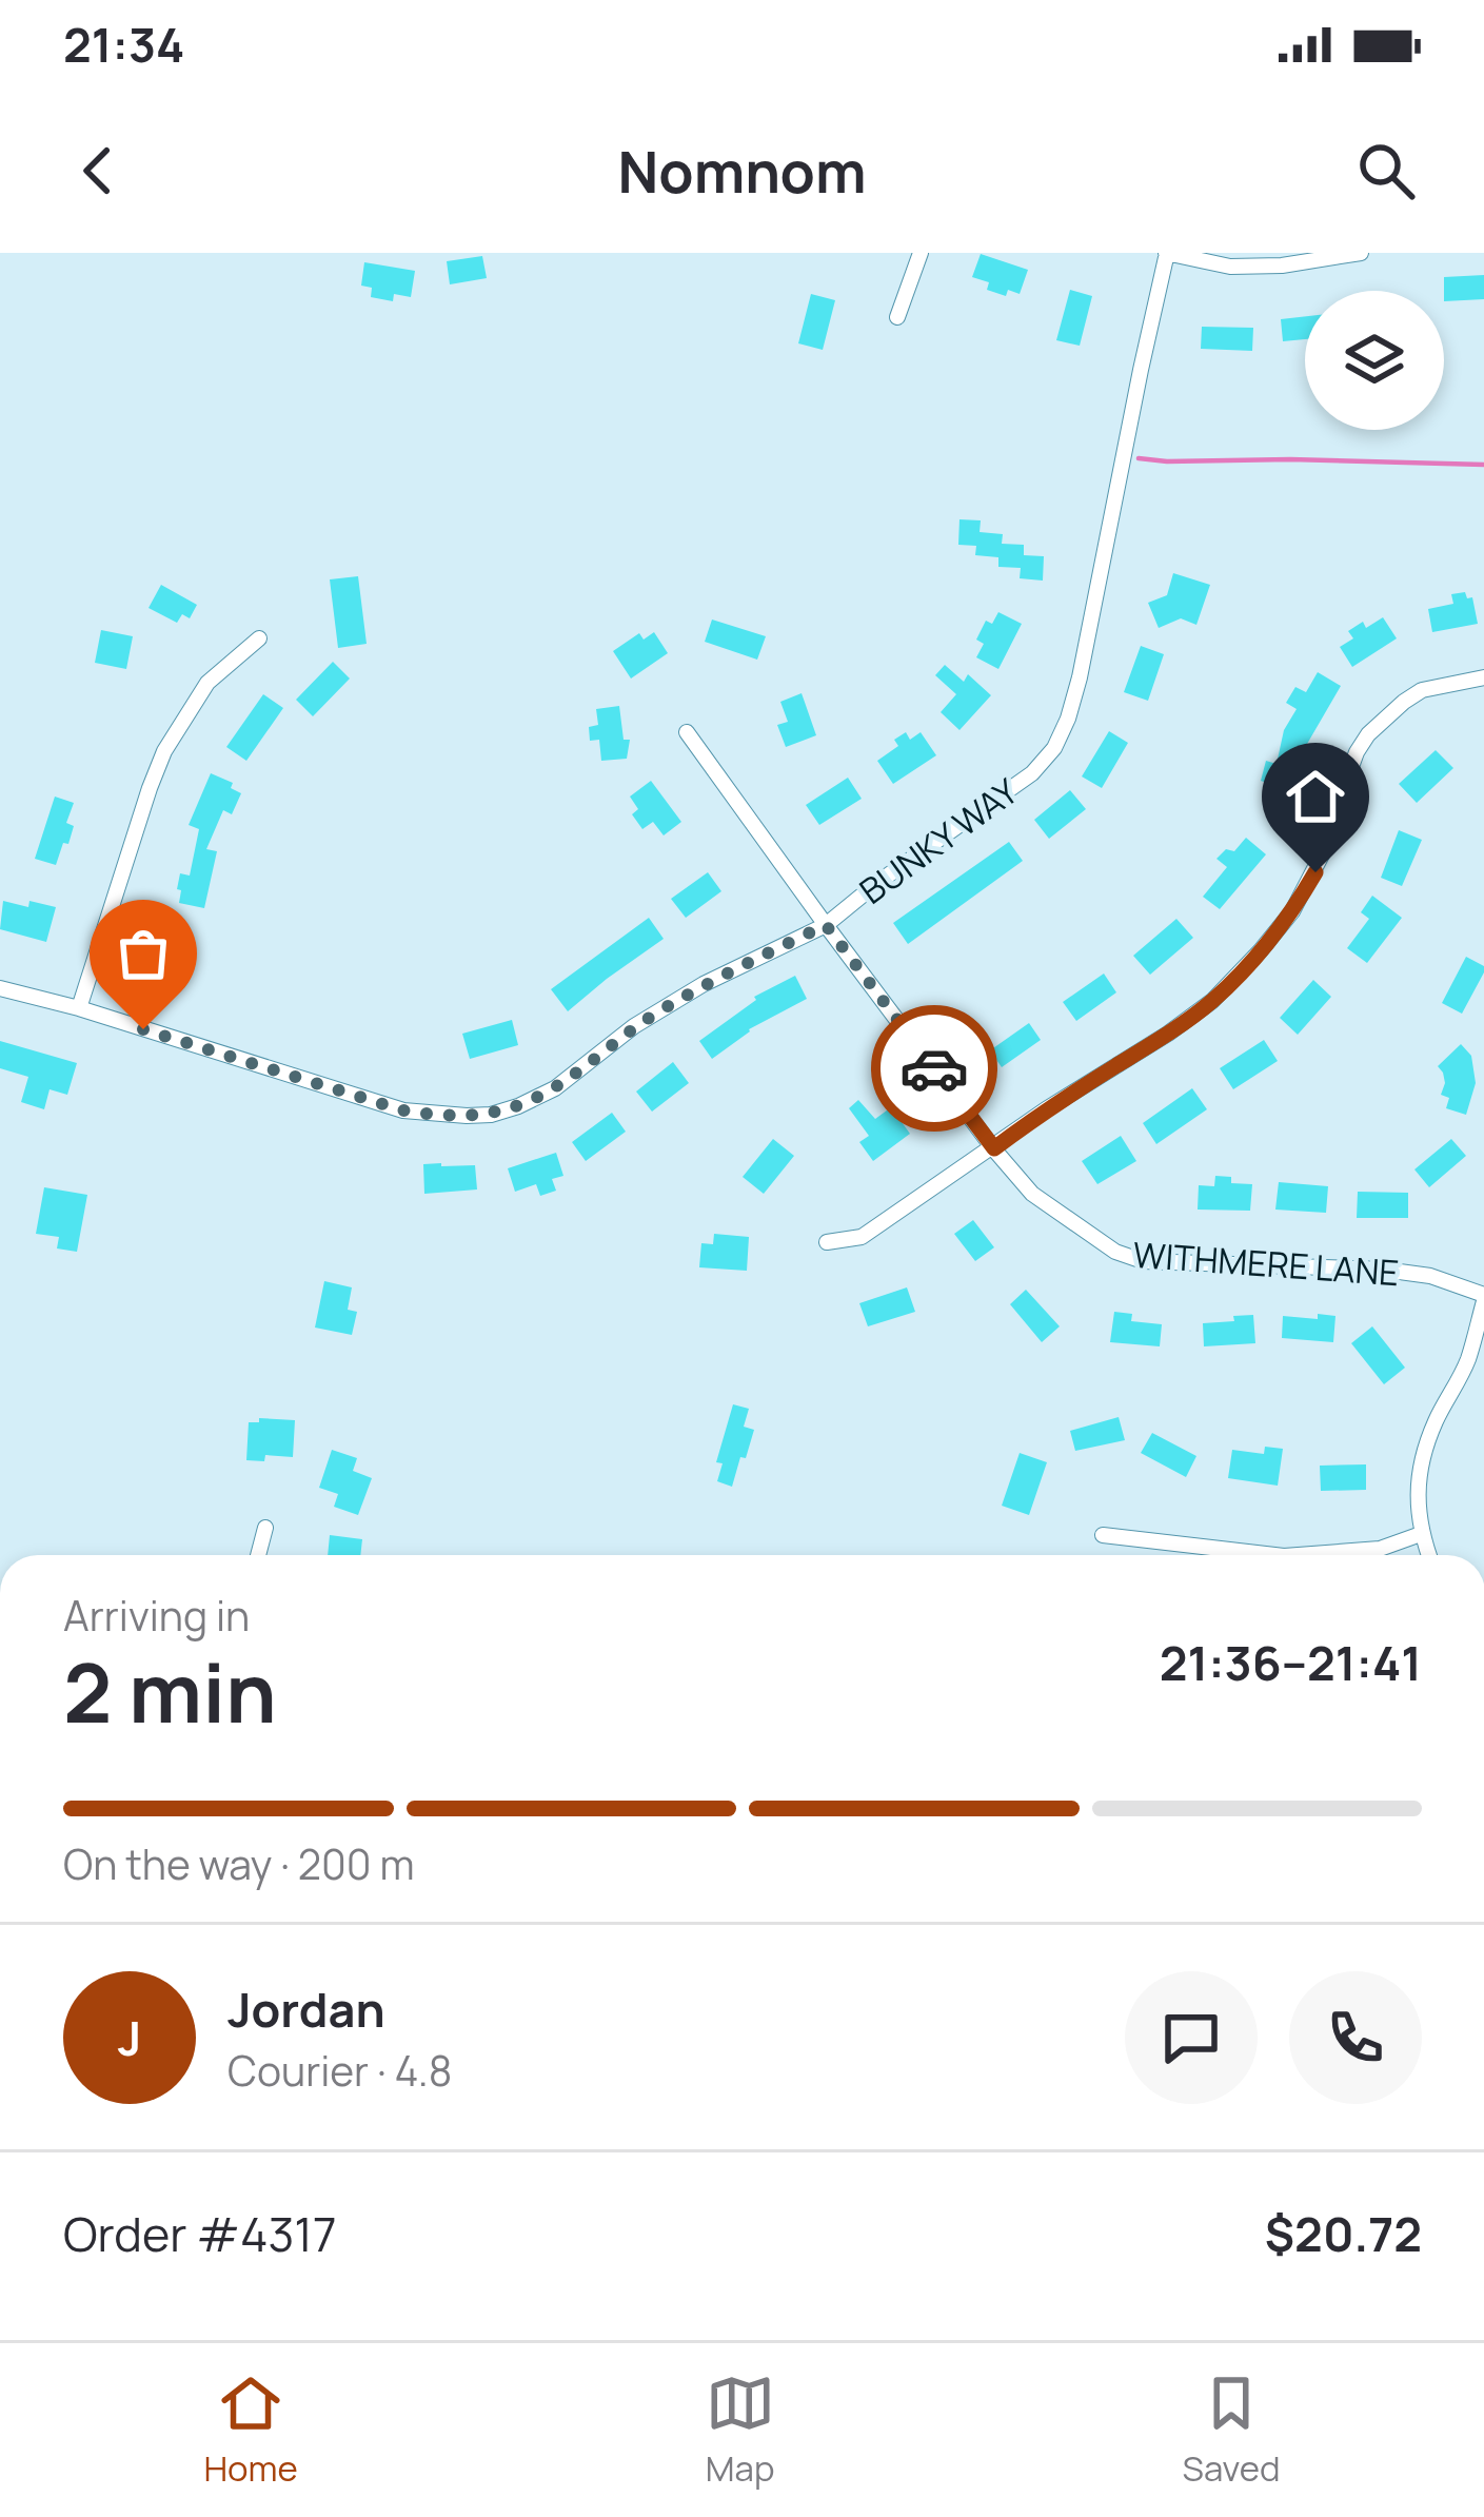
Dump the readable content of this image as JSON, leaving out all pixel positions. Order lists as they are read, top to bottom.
{
  "streets": {
    "street": ["BUNKY WAY", "WITHMERE LANE"]
  },
  "crossings": [
    ["BUNKY WAY", "WITHMERE LANE"]
  ],
  "page": {
    "status": "21:34",
    "header": "Nomnom",
    "heading": ["2 min", "Arriving in", "21:36–21:41"],
    "panel": [
      "Jordan",
      "Courier · 4.8",
      "Order #4317",
      "$20.72"
    ],
    "bar": "On the way · 200 m",
    "round": "J",
    "tabs": ["Home", "Map", "Saved"]
  }
}
